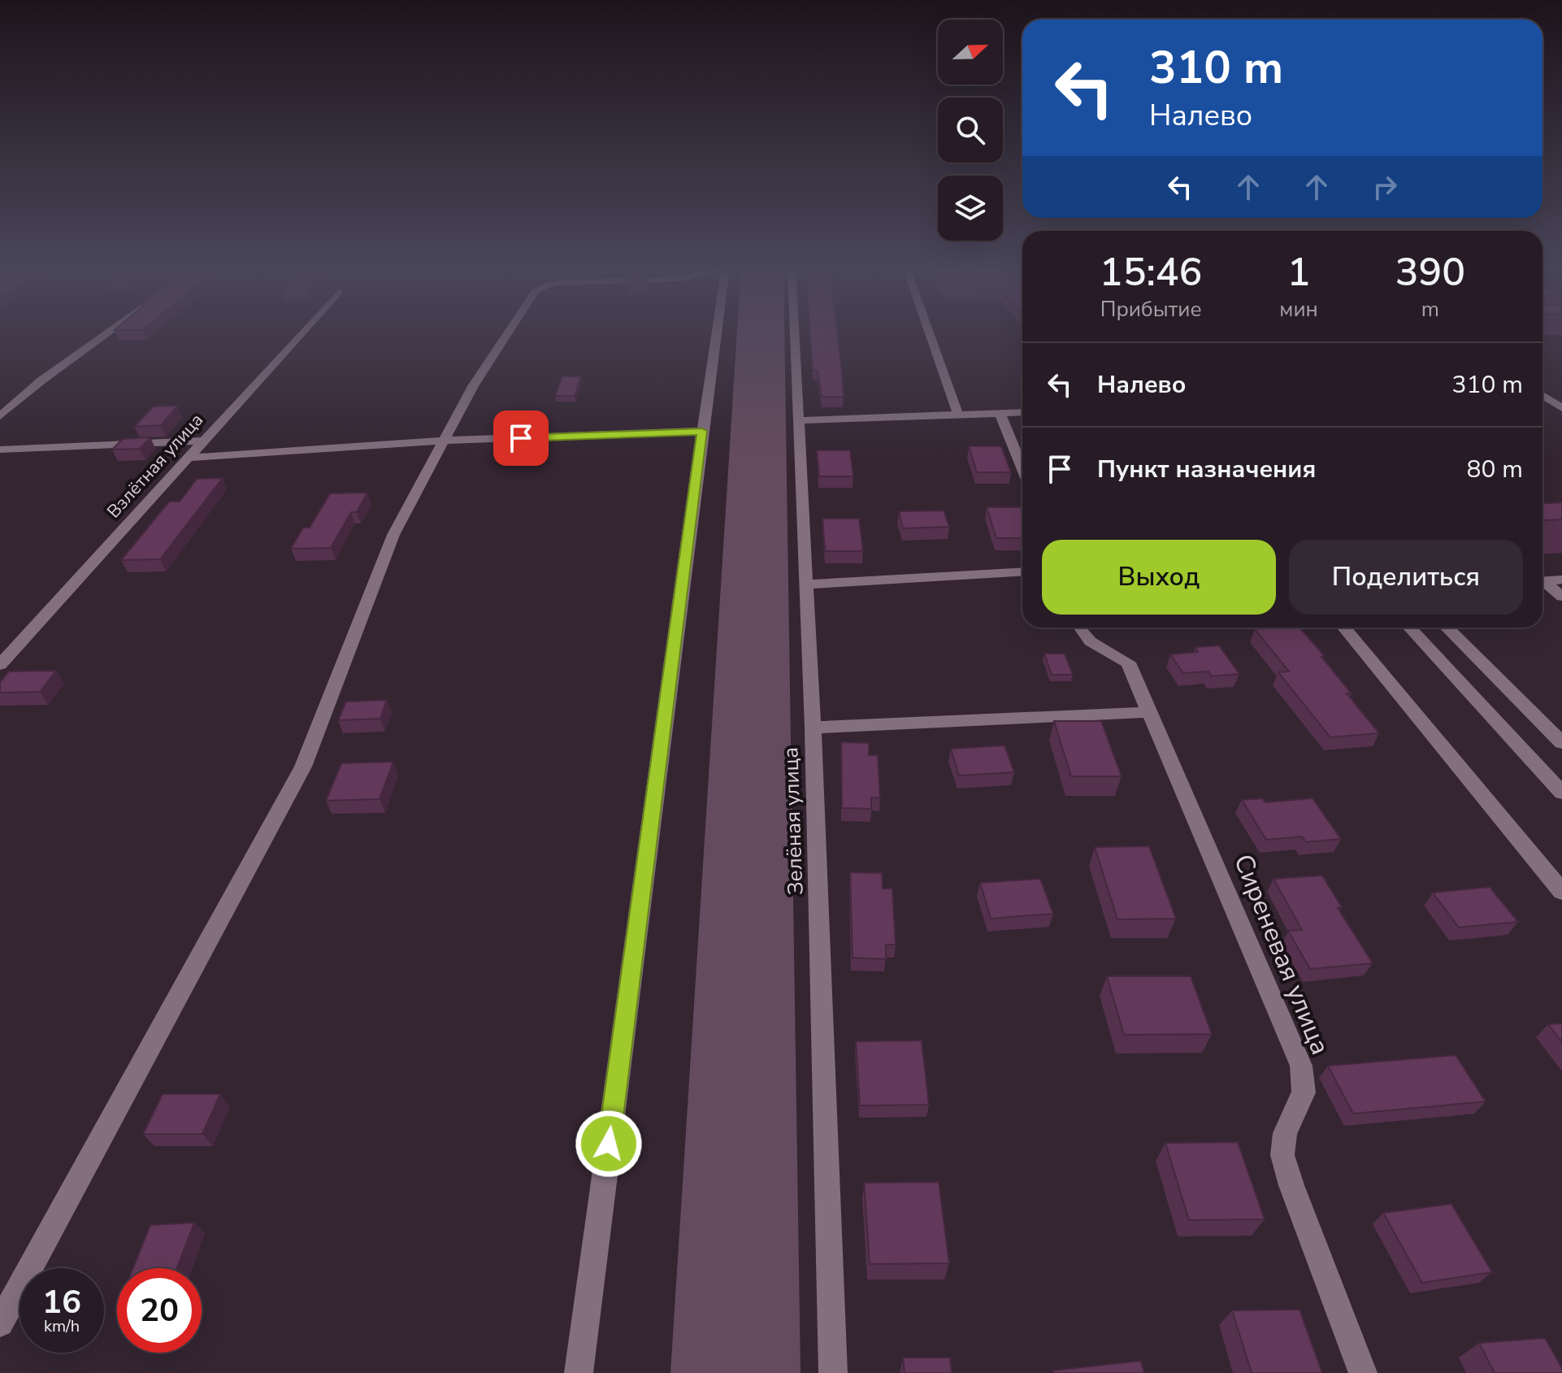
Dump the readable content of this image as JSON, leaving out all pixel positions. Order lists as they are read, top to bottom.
{
  "streets": {
    "street": ["Взлётная улица", "Зелёная улица", "Сиреневая улица"]
  },
  "north": "right",
  "page": {
    "turn": ["310 m", "Налево"],
    "eta": [
      "15:46",
      "Прибытие",
      "1",
      "мин",
      "390",
      "m"
    ],
    "list": [
      {
        "name": "Налево",
        "value": "310 m"
      },
      {
        "name": "Пункт назначения",
        "value": "80 m"
      }
    ],
    "buttons": ["Выход", "Поделиться"],
    "speed": "16 km/h",
    "limit": "20"
  }
}
